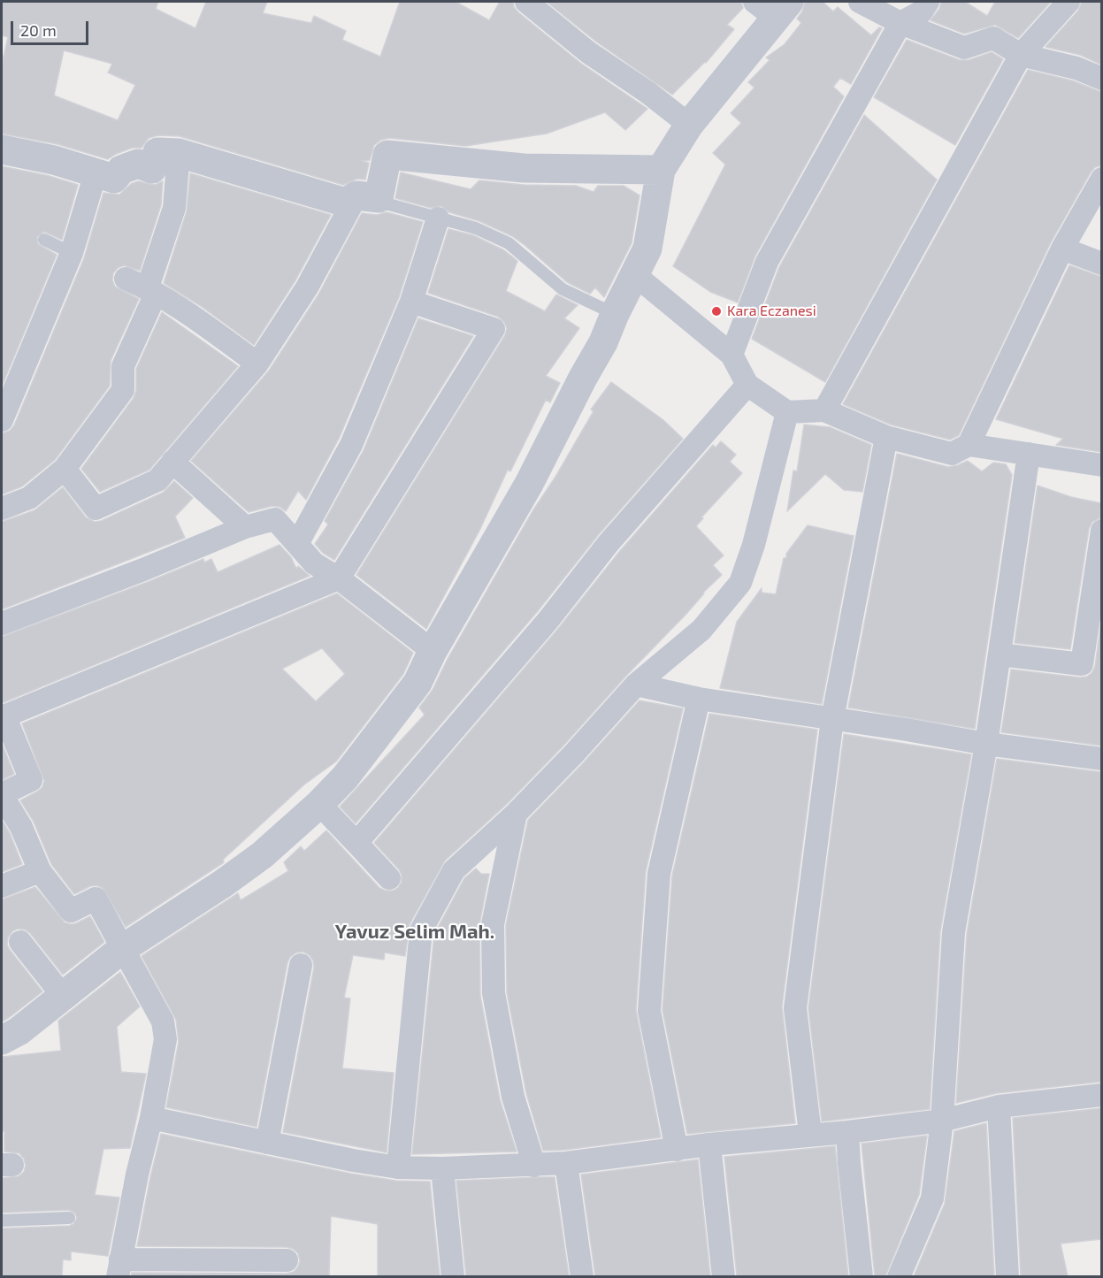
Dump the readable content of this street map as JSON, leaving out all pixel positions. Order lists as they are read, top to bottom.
{
  "districts": ["Yavuz Selim Mah."],
  "places": ["Kara Eczanesi"],
  "scale_bar": "20 m"
}
